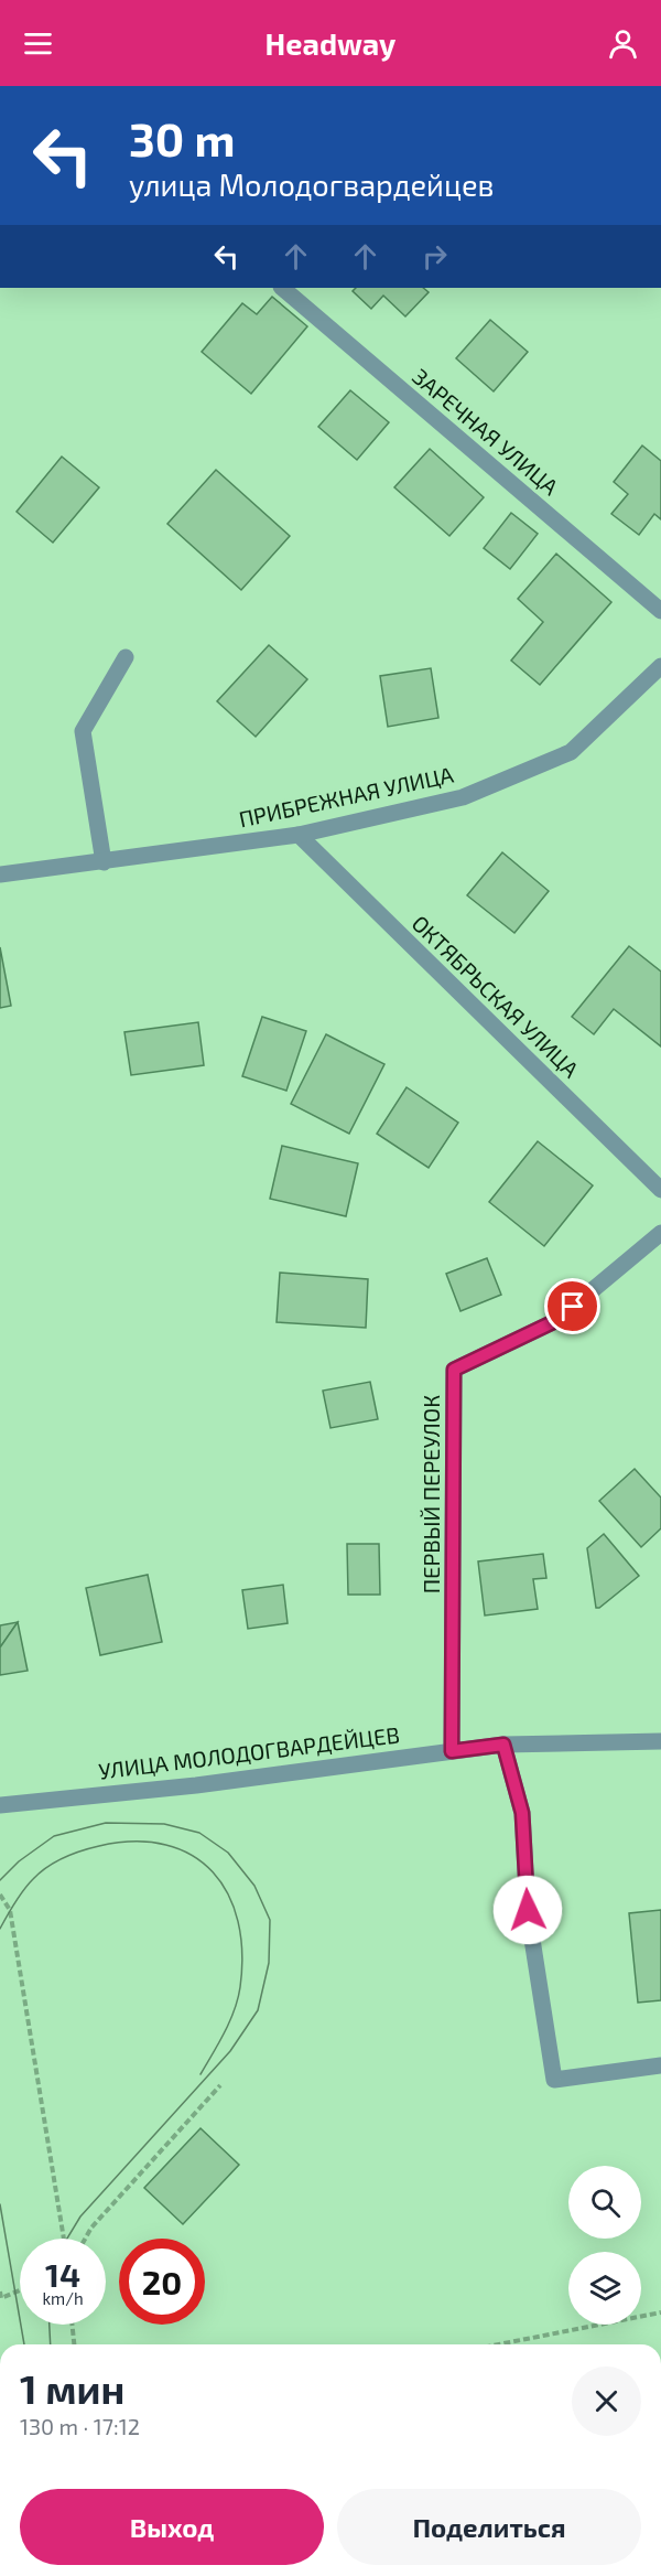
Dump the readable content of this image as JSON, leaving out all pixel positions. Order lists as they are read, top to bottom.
{
  "streets": {
    "street": [
      "ЗАРЕЧНАЯ УЛИЦА",
      "ПРИБРЕЖНАЯ УЛИЦА",
      "ОКТЯБРЬСКАЯ УЛИЦА",
      "ПЕРВЫЙ ПЕРЕУЛОК",
      "УЛИЦА МОЛОДОГВАРДЕЙЦЕВ"
    ]
  },
  "crossings": [
    ["ПРИБРЕЖНАЯ УЛИЦА", "ОКТЯБРЬСКАЯ УЛИЦА"],
    ["ПЕРВЫЙ ПЕРЕУЛОК", "УЛИЦА МОЛОДОГВАРДЕЙЦЕВ"]
  ],
  "page": {
    "header": "Headway",
    "turn": ["30 m", "улица Молодогвардейцев"],
    "speed": "14 km/h",
    "limit": "20",
    "heading": ["1 мин", "130 m · 17:12"],
    "buttons": ["Выход", "Поделиться"]
  }
}
